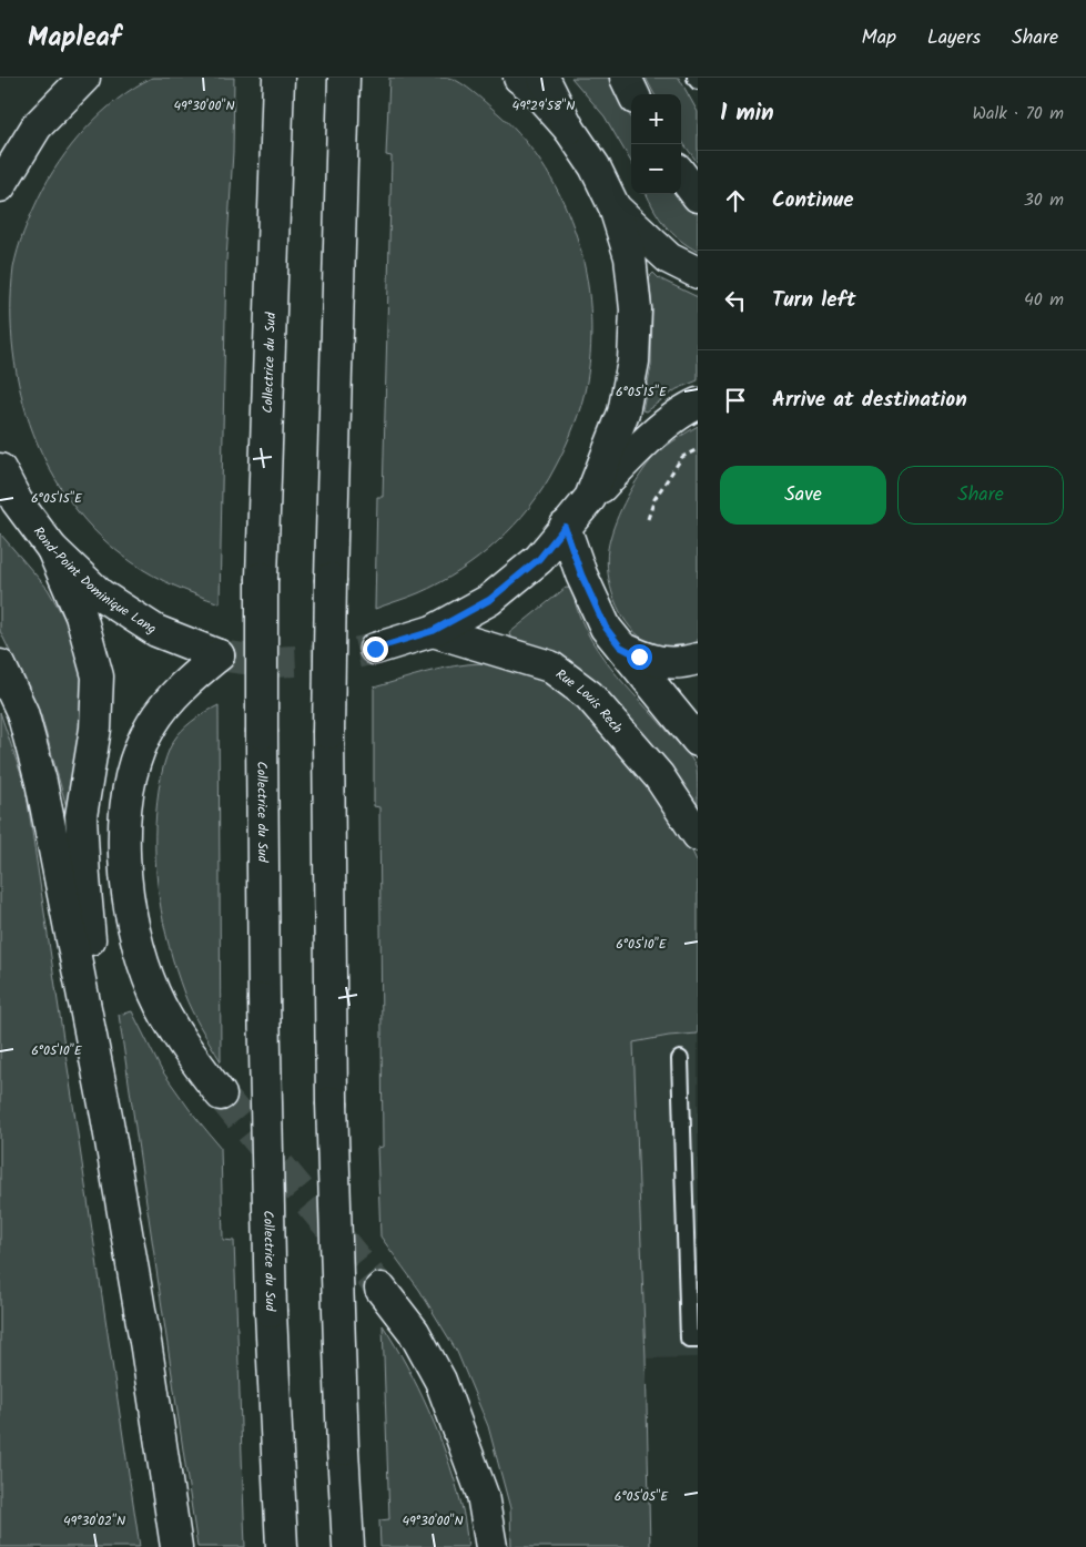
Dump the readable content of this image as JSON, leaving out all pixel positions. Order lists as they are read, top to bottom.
{
  "streets": {
    "main road": ["Collectrice du Sud", "Rond-Point Dominique Lang", "Rue Louis Rech"]
  },
  "page": {
    "header": "Mapleaf",
    "nav": ["Map", "Layers", "Share"],
    "heading": ["1 min", "Walk · 70 m"],
    "map_buttons": ["+", "−"],
    "list": [
      ["Continue", "30 m"],
      ["Turn left", "40 m"],
      "Arrive at destination"
    ],
    "buttons": ["Save", "Share"]
  },
  "coordinates": [
    "49°30'00\"N",
    "49°29'58\"N",
    "6°05'15\"E",
    "6°05'10\"E",
    "6°05'05\"E",
    "49°30'02\"N"
  ]
}
